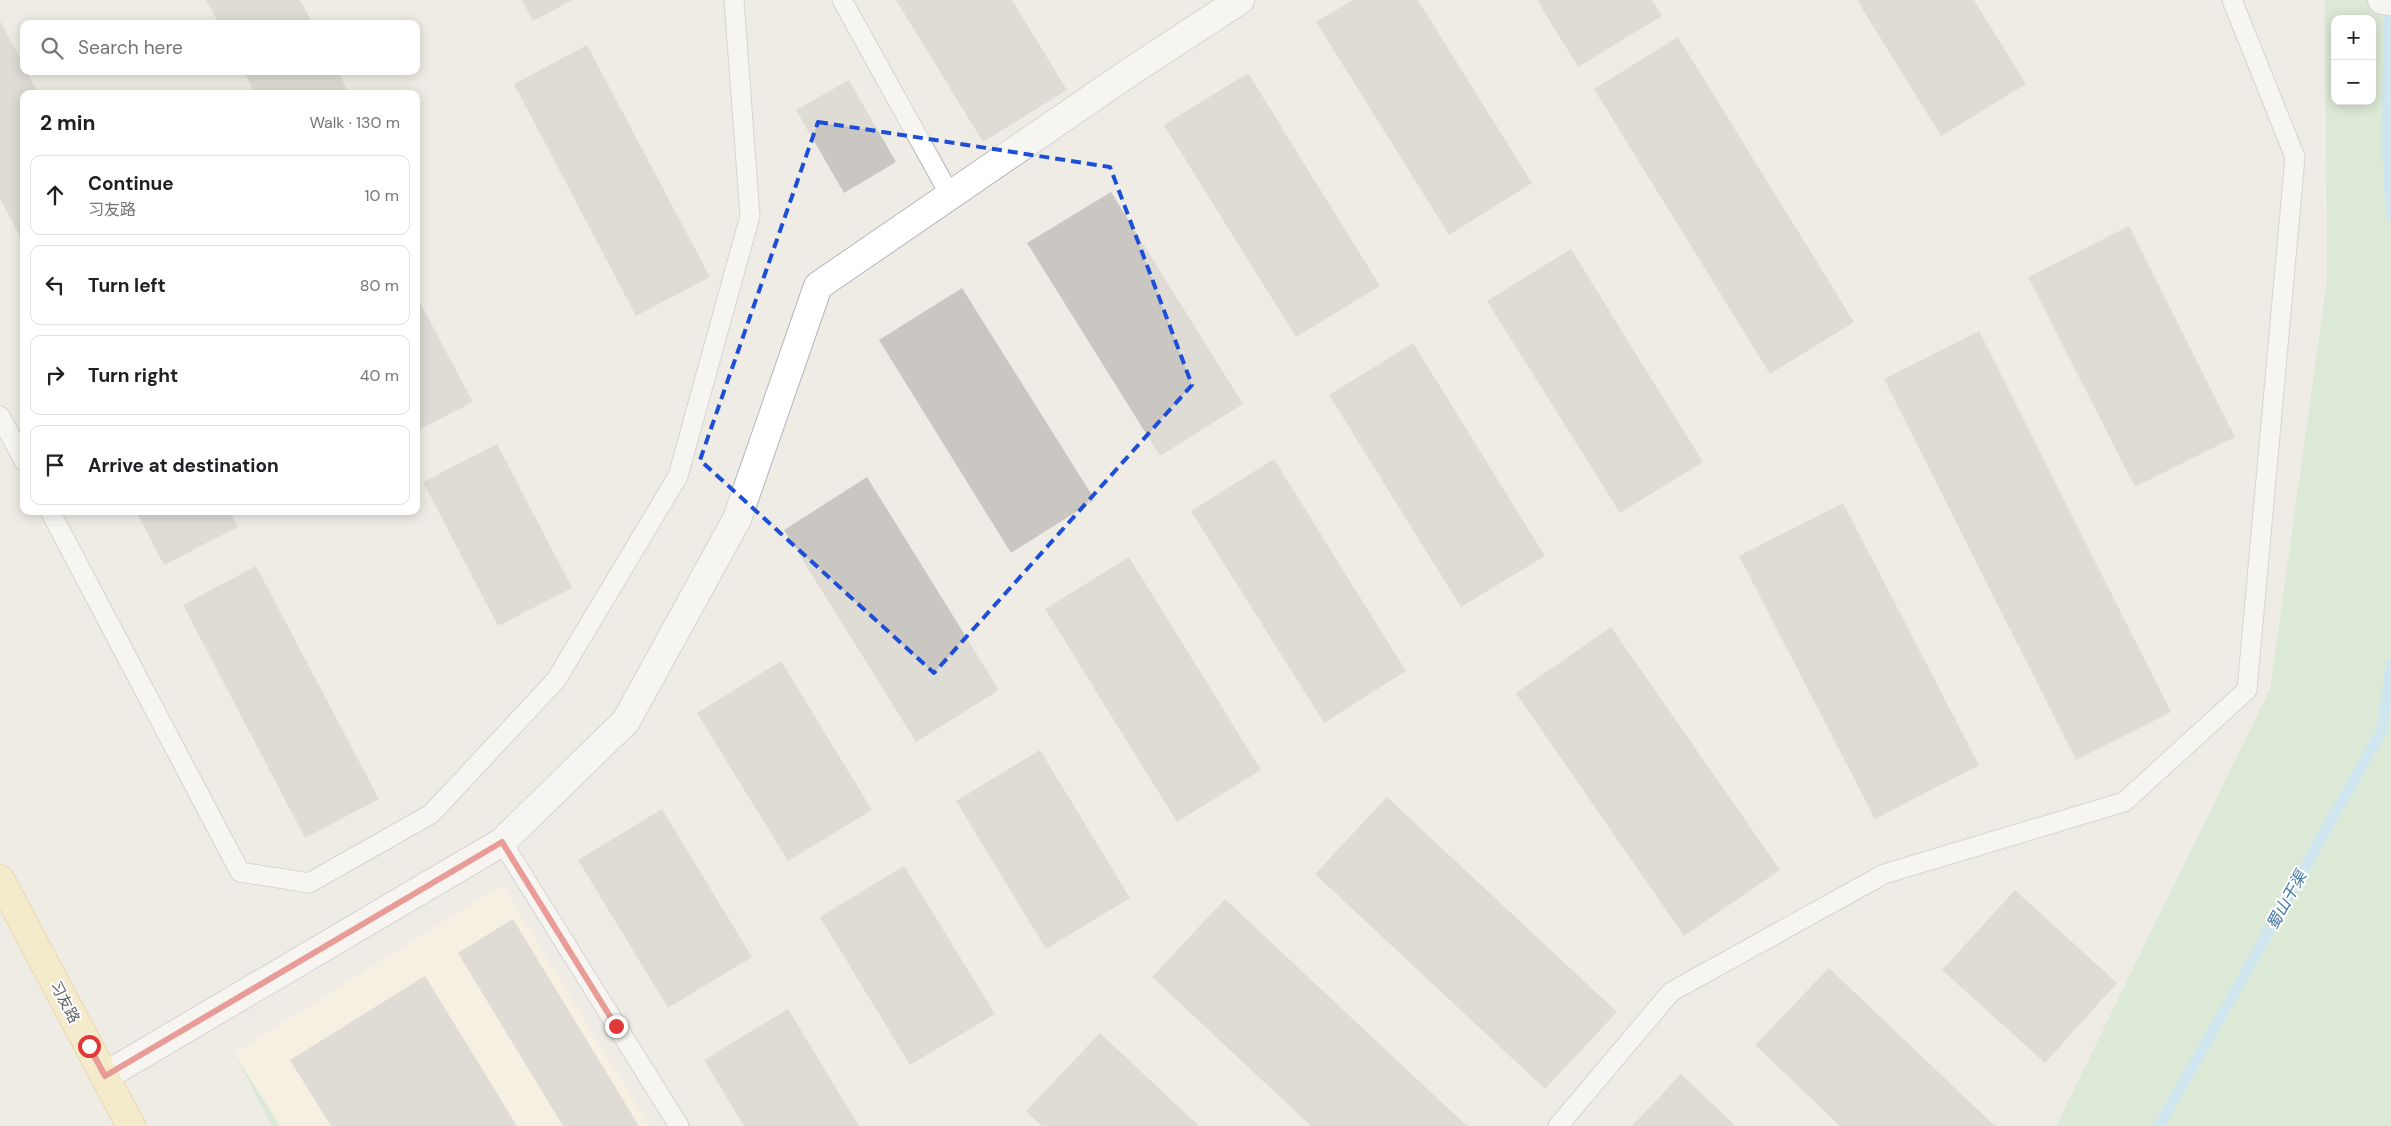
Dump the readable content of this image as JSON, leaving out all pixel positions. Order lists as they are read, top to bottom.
{
  "streets": {
    "main road": ["习友路"]
  },
  "water": ["蜀山干渠"],
  "page": {
    "map_buttons": ["+", "−"],
    "search": "Search here",
    "heading": ["2 min", "Walk · 130 m"],
    "list": [
      ["Continue", "习友路", "10 m"],
      ["Turn left", "80 m"],
      ["Turn right", "40 m"],
      "Arrive at destination"
    ]
  }
}
